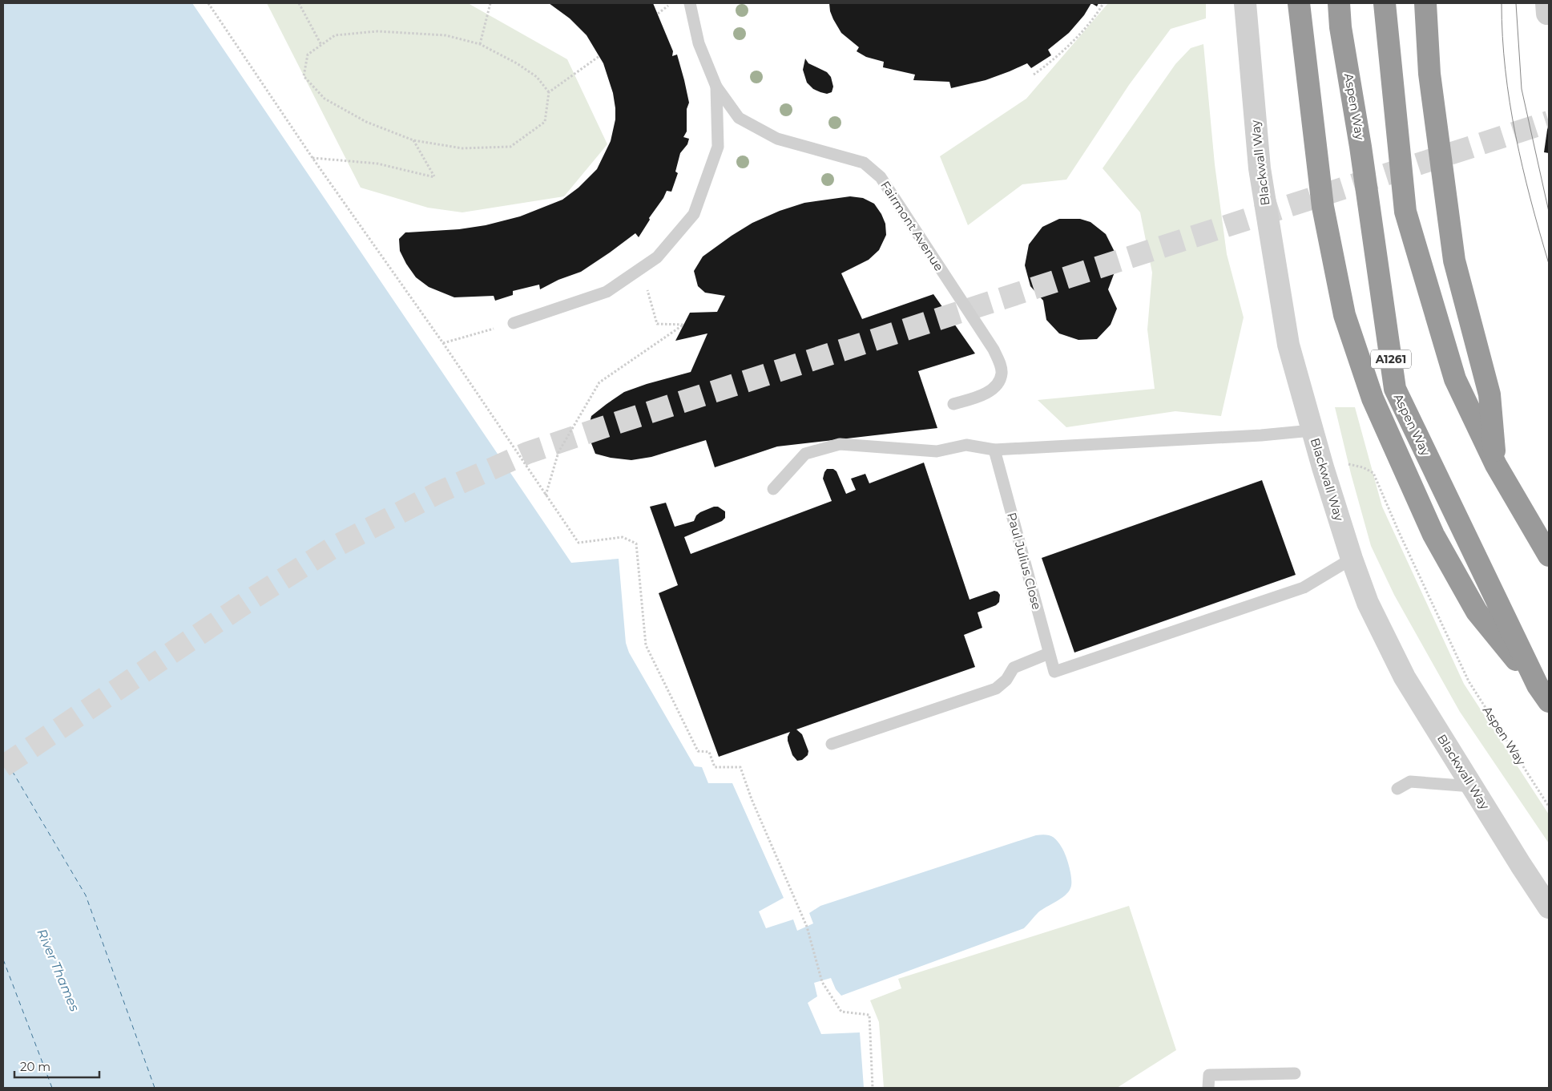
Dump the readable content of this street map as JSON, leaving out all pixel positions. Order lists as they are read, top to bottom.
{
  "streets": {
    "highway": ["Aspen Way", "A1261"],
    "street": ["Blackwall Way"],
    "lane": ["Fairmont Avenue", "Paul Julius Close"]
  },
  "crossings": [
    ["Aspen Way", "Blackwall Way"],
    ["Aspen Way", "A1261"],
    ["Blackwall Way", "Paul Julius Close"]
  ],
  "water": ["River Thames"],
  "scale_bar": "20 m"
}
